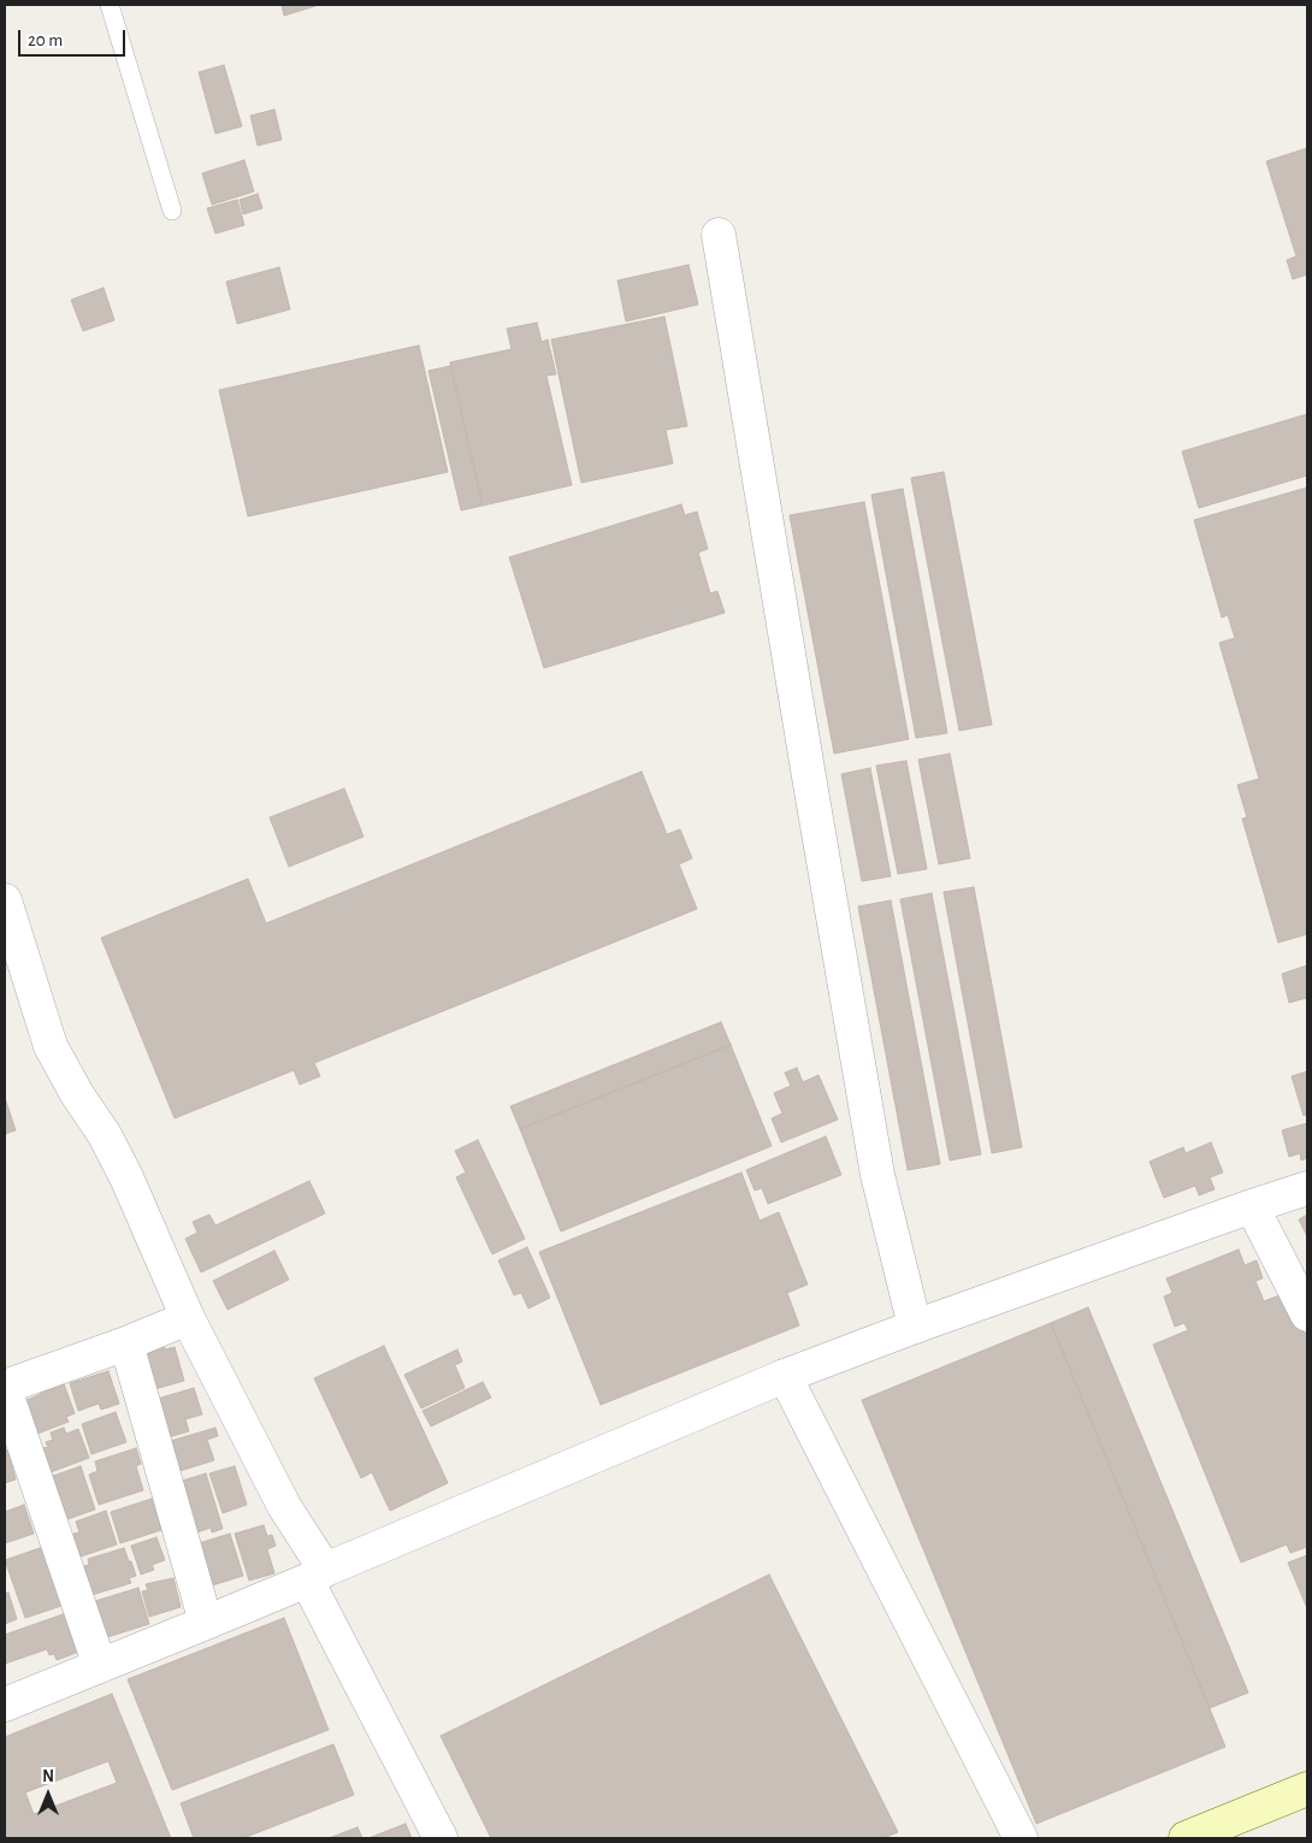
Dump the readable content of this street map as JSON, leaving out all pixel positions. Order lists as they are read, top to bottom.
{
  "scale_bar": "20 m",
  "north": "top"
}
